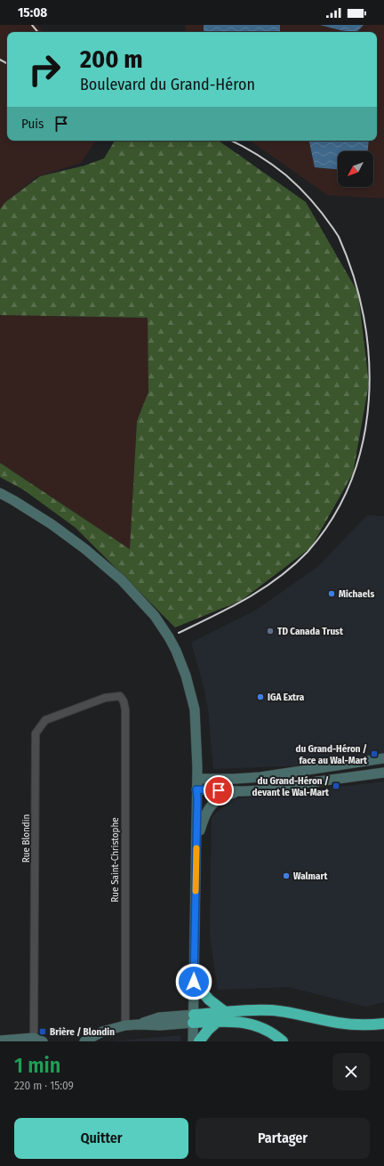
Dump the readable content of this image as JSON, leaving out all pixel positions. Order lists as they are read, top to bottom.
{
  "streets": {
    "street": ["Rue Blondin", "Rue Saint-Christophe"]
  },
  "crossings": [
    ["Rue Blondin", "Rue Saint-Christophe"]
  ],
  "places": {
    "other": [
      "Michaels",
      "TD Canada Trust",
      "IGA Extra",
      "Walmart"
    ],
    "transit": ["du Grand-Héron / face au Wal-Mart", "du Grand-Héron / devant le Wal-Mart", "Brière / Blondin"]
  },
  "north": "bottom left",
  "page": {
    "status": "15:08",
    "turn": ["200 m", "Boulevard du Grand-Héron"],
    "then": "Puis",
    "heading": ["1 min", "220 m · 15:09"],
    "buttons": ["Quitter", "Partager"]
  }
}
